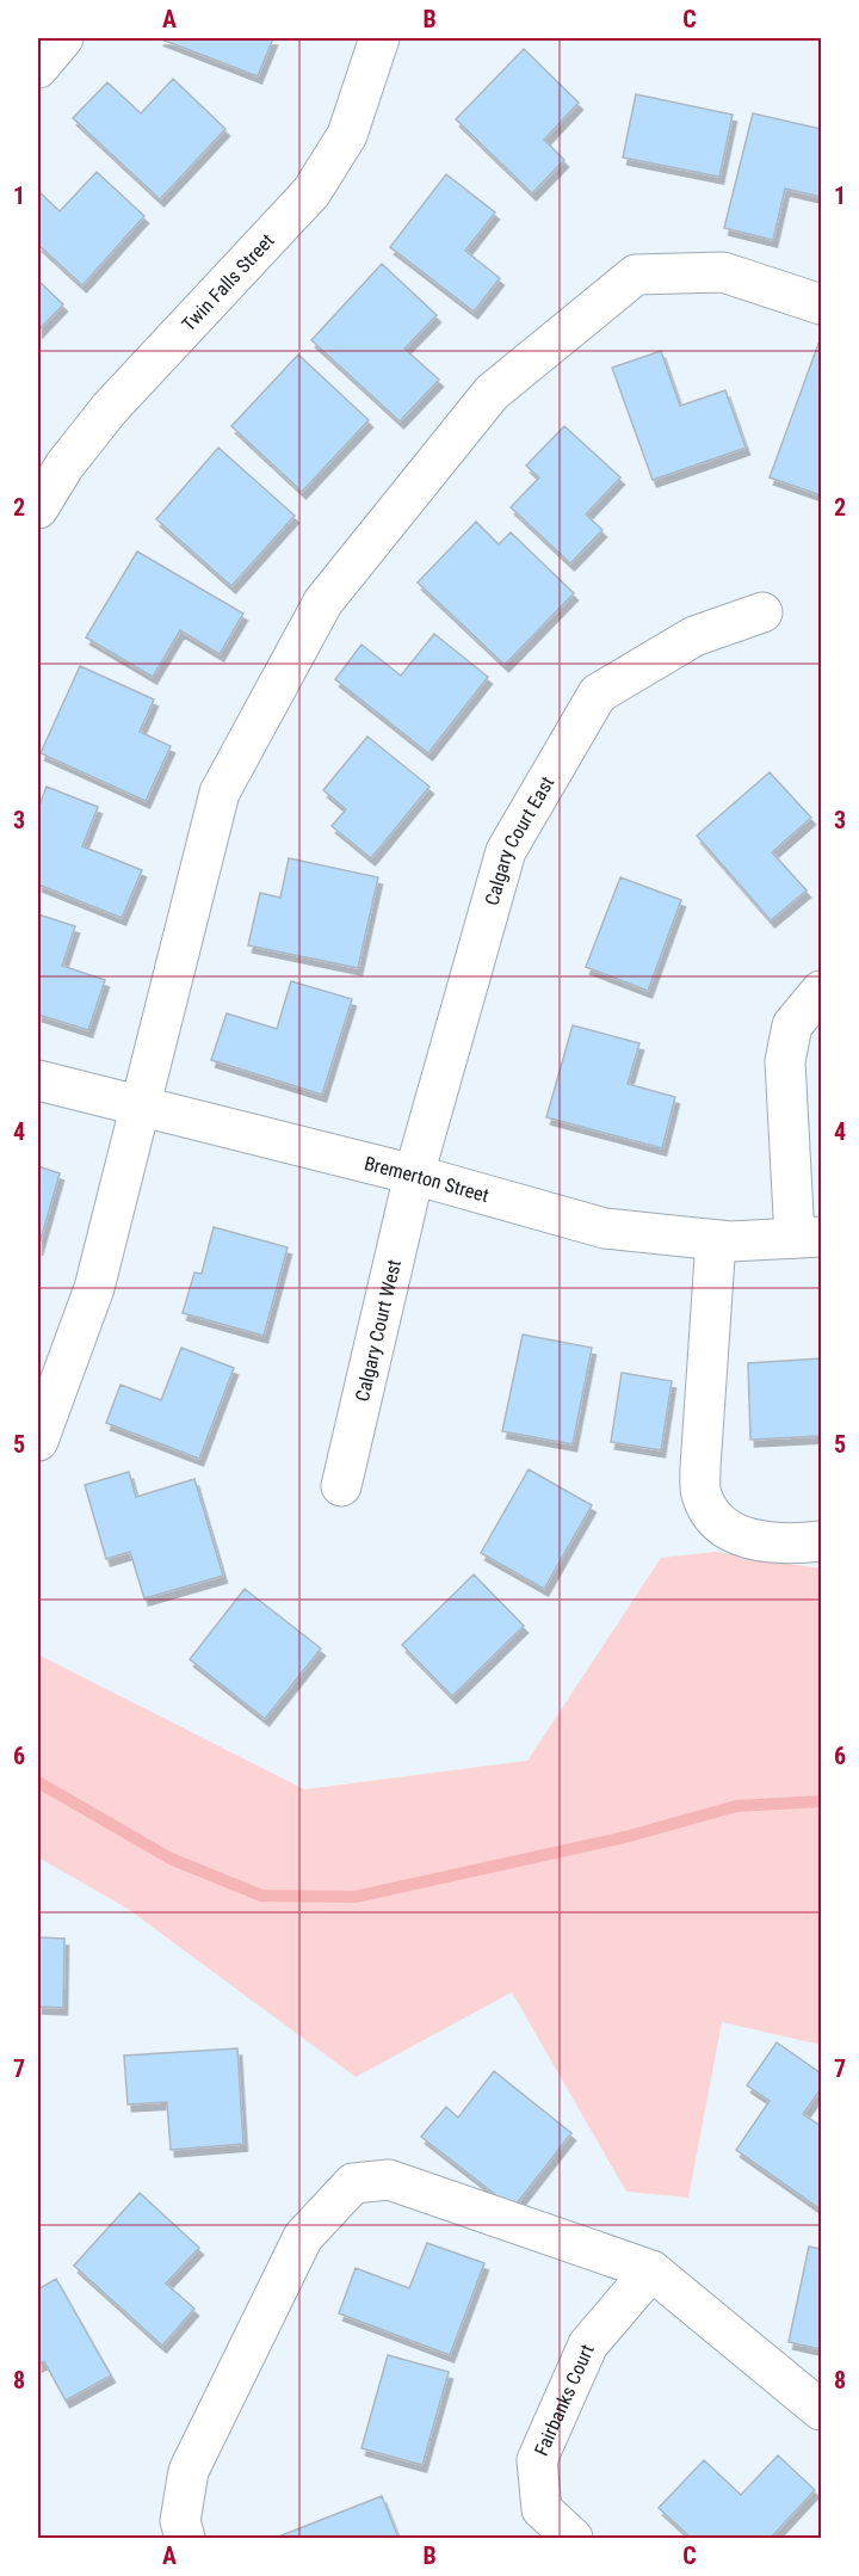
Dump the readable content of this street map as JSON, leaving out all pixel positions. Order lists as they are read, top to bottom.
{
  "streets": {
    "street": [
      "Twin Falls Street",
      "Calgary Court East",
      "Bremerton Street",
      "Calgary Court West",
      "Fairbanks Court"
    ]
  },
  "crossings": [
    ["Calgary Court East", "Bremerton Street"],
    ["Calgary Court East", "Calgary Court West"],
    ["Bremerton Street", "Calgary Court West"]
  ],
  "grid": {
    "columns": ["A", "B", "C"],
    "rows": [
      "1",
      "2",
      "3",
      "4",
      "5",
      "6",
      "7",
      "8"
    ]
  }
}
